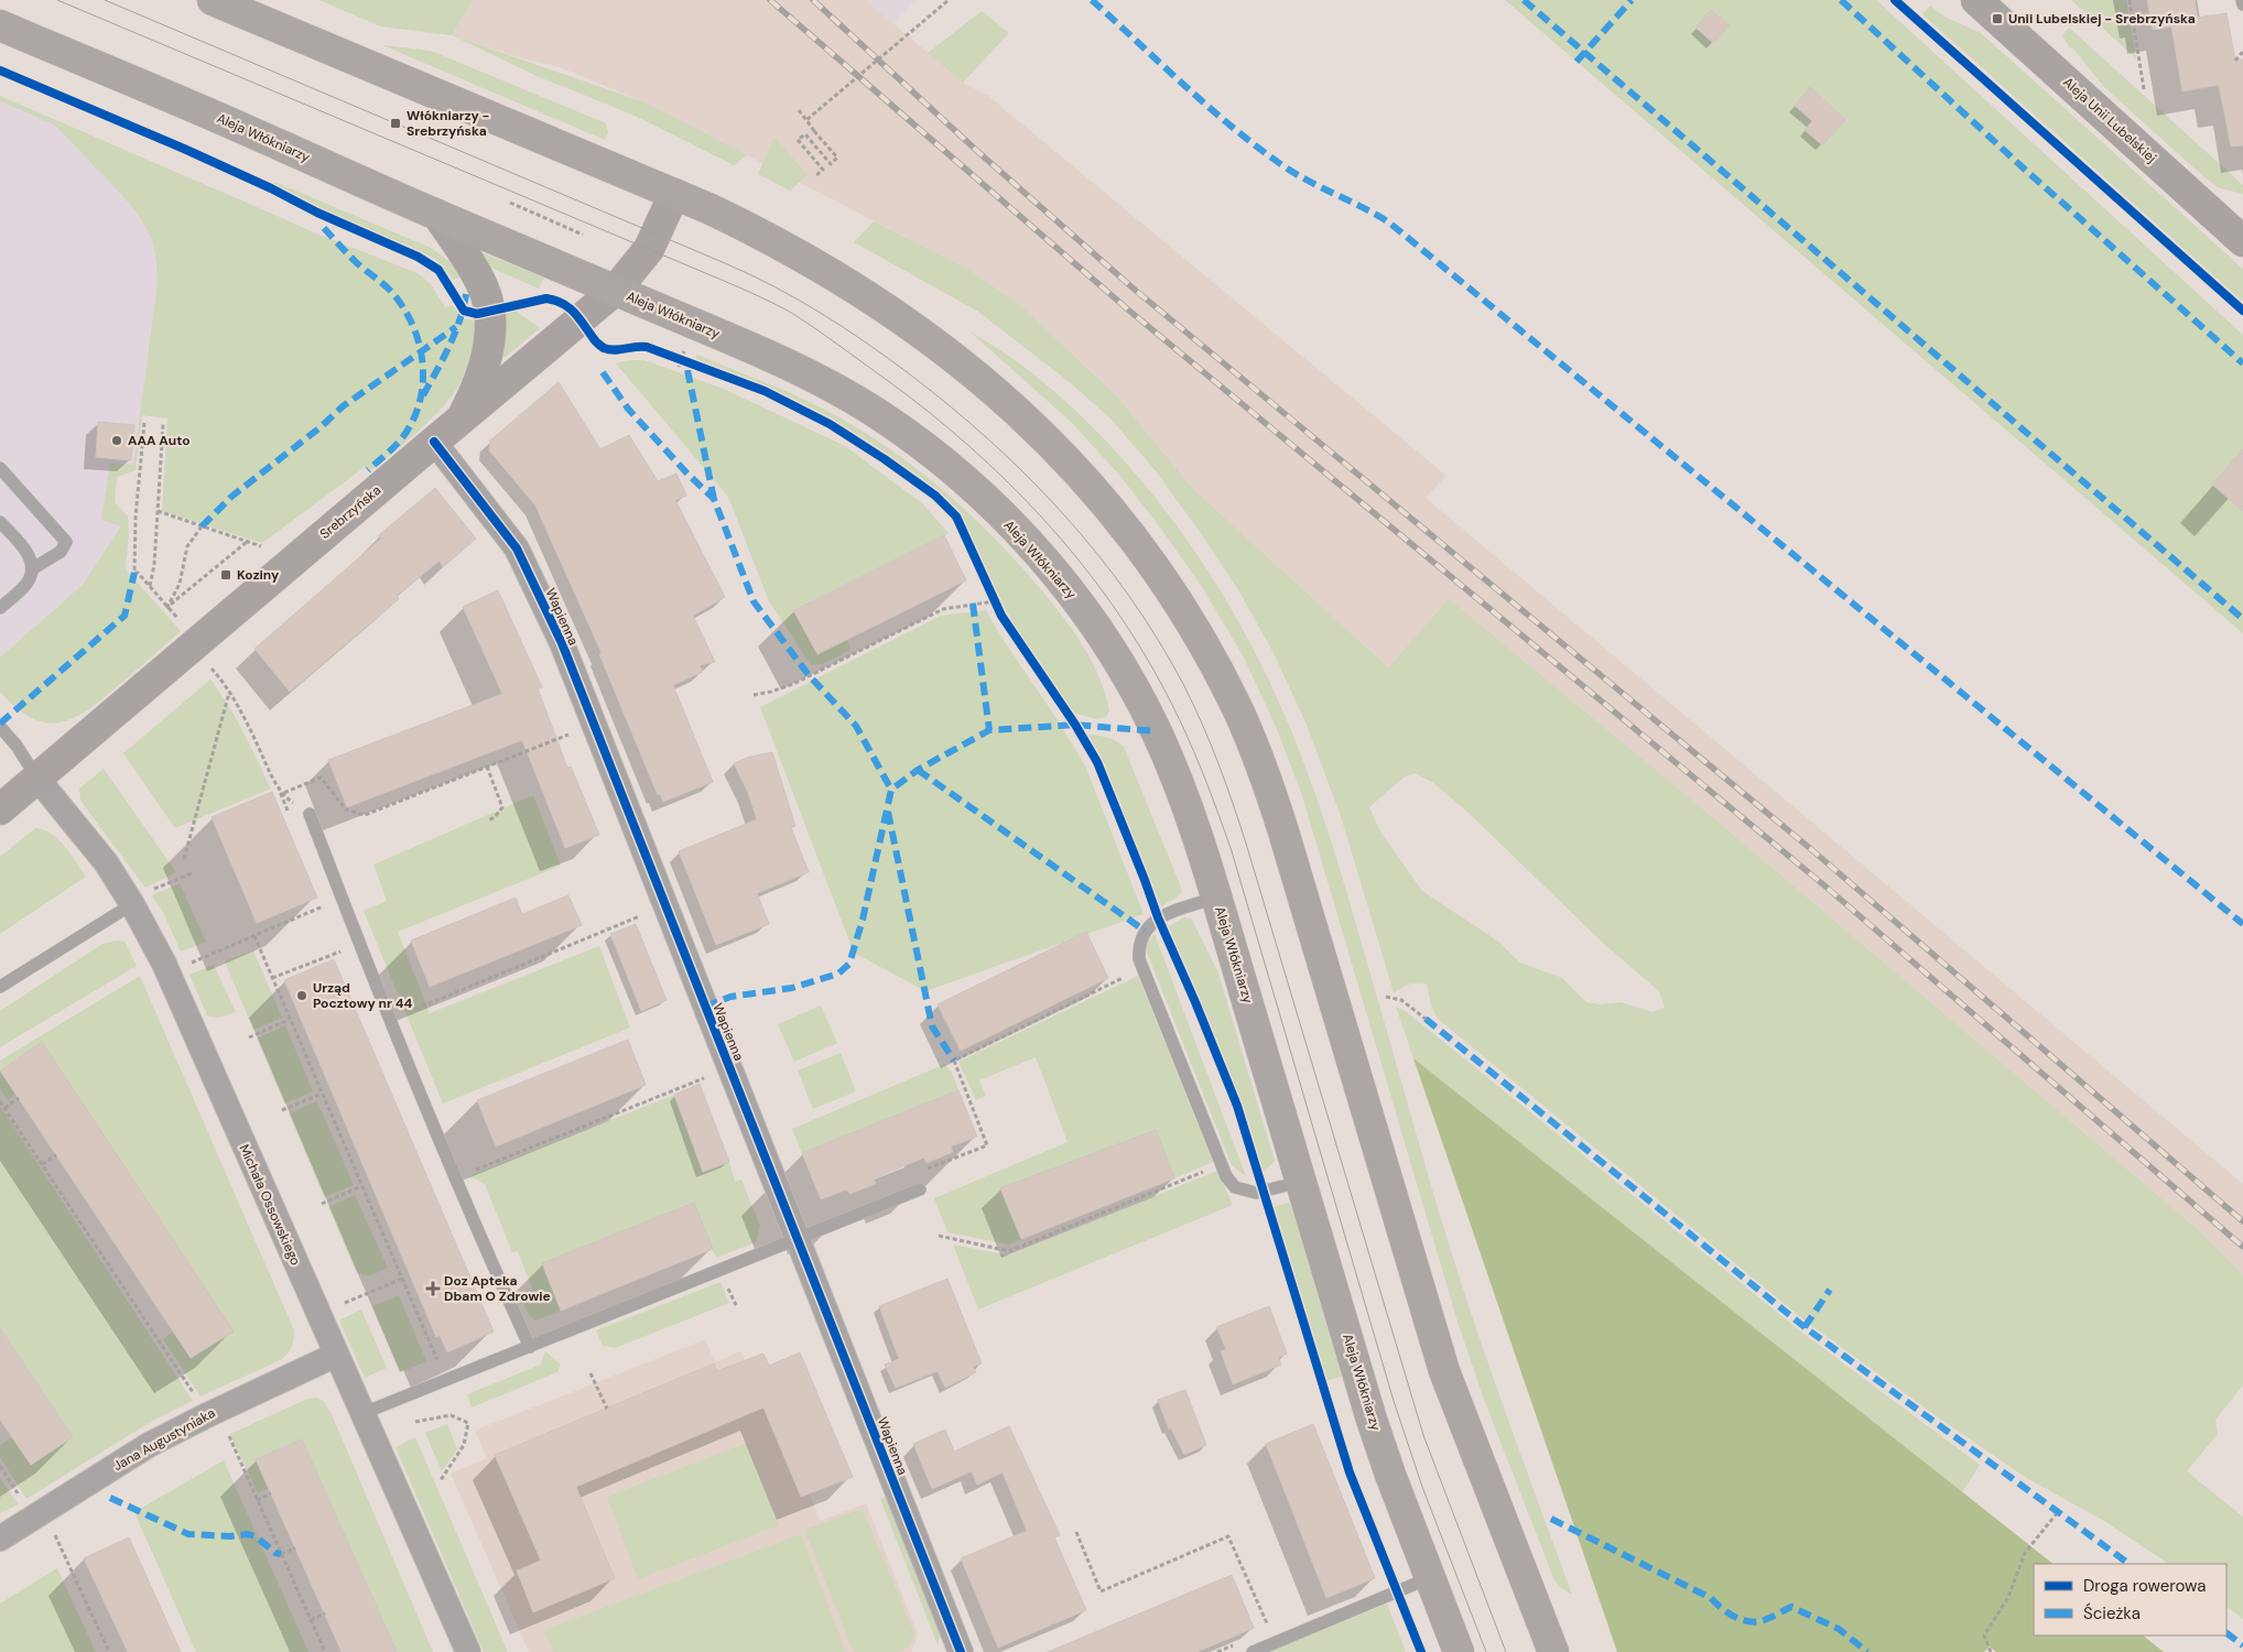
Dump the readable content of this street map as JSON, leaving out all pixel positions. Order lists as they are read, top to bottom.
{
  "streets": {
    "main road": ["Aleja Unii Lubelskiej", "Aleja Włókniarzy", "Srebrzyńska"],
    "street": ["Wapienna", "Michała Ossowskiego", "Jana Augustyniaka"]
  },
  "crossings": [
    ["Aleja Włókniarzy", "Srebrzyńska"],
    ["Srebrzyńska", "Wapienna"],
    ["Srebrzyńska", "Michała Ossowskiego"],
    ["Michała Ossowskiego", "Jana Augustyniaka"]
  ],
  "places": {
    "transit": ["Unii Lubelskiej - Srebrzyńska", "Włókniarzy - Srebrzyńska", "Koziny"],
    "other": ["AAA Auto", "Urząd Pocztowy nr 44"],
    "health": ["Doz Apteka Dbam O Zdrowie"]
  },
  "legend": ["Droga rowerowa", "Ścieżka"]
}
